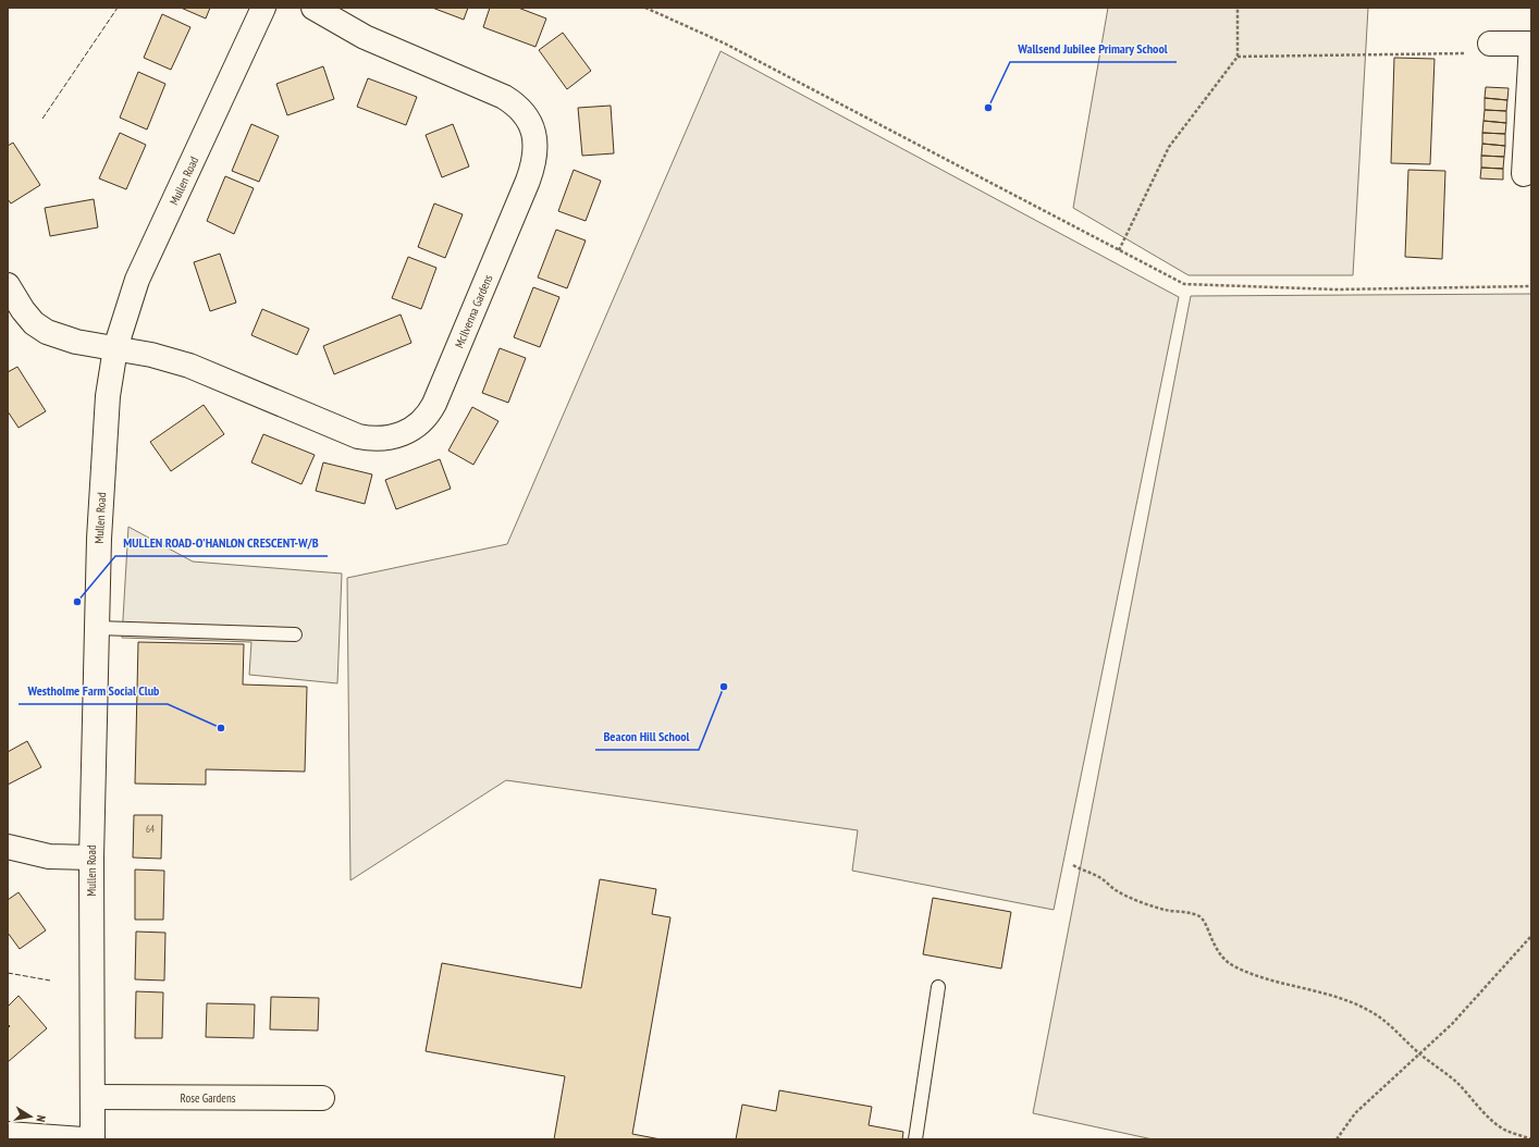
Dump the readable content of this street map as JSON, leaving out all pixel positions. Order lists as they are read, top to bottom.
{
  "streets": {
    "street": ["Mullen Road", "McIlvenna Gardens", "Rose Gardens"]
  },
  "crossings": [
    ["Mullen Road", "McIlvenna Gardens"],
    ["Mullen Road", "Rose Gardens"]
  ],
  "places": [
    "Wallsend Jubilee Primary School",
    "MULLEN ROAD-O'HANLON CRESCENT-W/B",
    "Beacon Hill School",
    "Westholme Farm Social Club"
  ],
  "house_numbers": ["64"],
  "north": "right"
}
